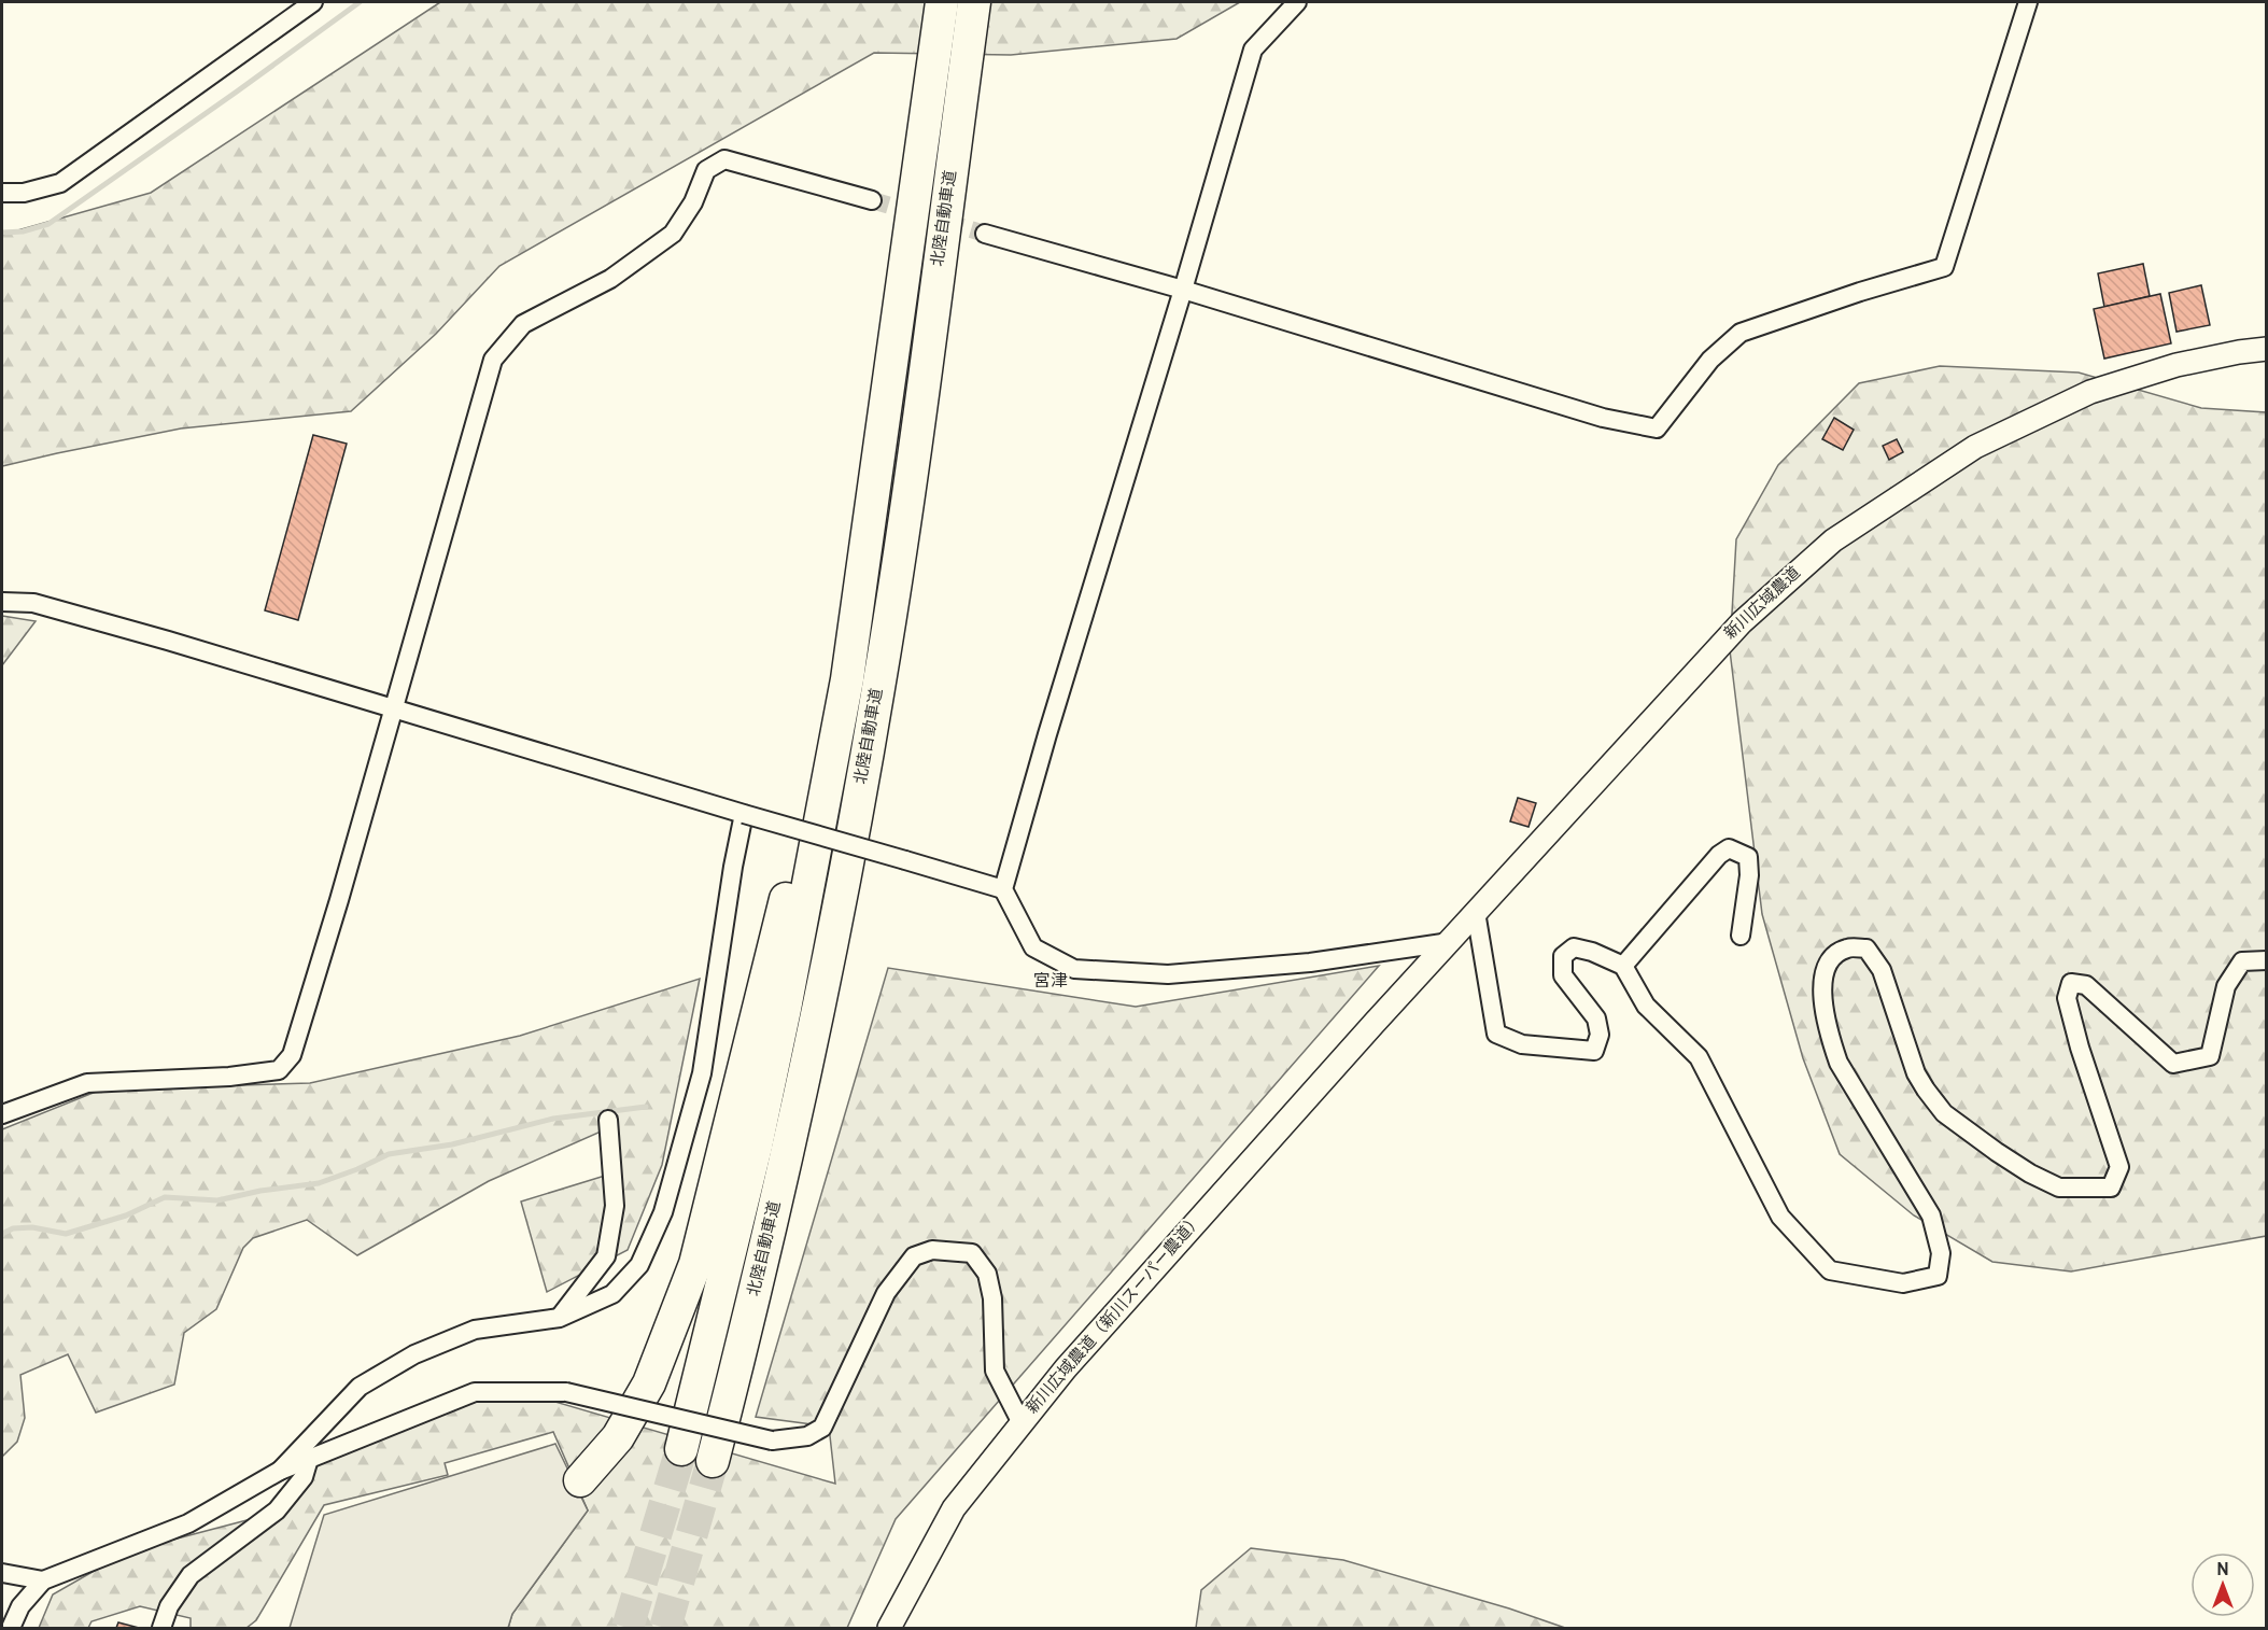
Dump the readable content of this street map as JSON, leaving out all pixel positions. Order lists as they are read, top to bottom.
{
  "streets": {
    "highway": ["北陸自動車道"],
    "street": ["新川広域農道", "新川広域農道（新川スーパー農道）"]
  },
  "crossings": [
    ["新川広域農道", "新川広域農道（新川スーパー農道）"]
  ],
  "districts": ["宮津"],
  "north": "top"
}
